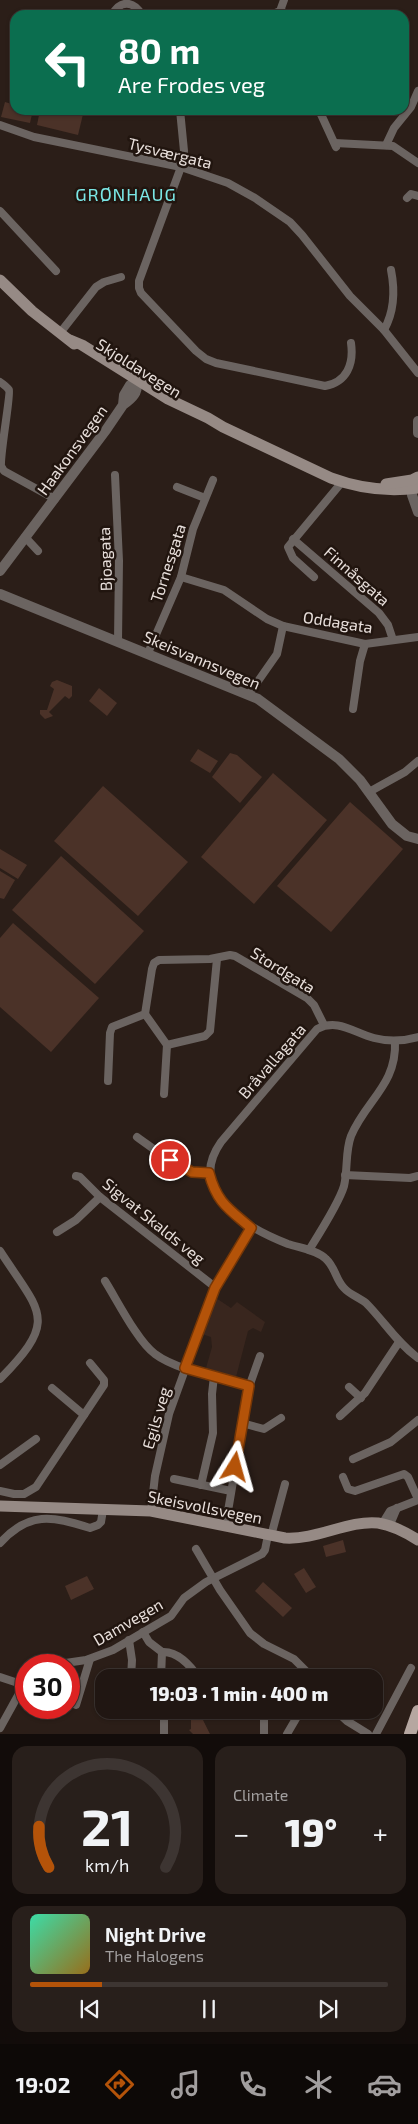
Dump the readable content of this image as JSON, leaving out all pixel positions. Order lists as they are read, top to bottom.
{
  "streets": {
    "main road": ["Skjoldavegen", "Skeisvollsvegen"],
    "street": [
      "Tysværgata",
      "Haakonsvegen",
      "Bjoagata",
      "Tornesgata",
      "Finnåsgata",
      "Oddagata",
      "Skeisvannsvegen",
      "Stordgata",
      "Bråvallagata",
      "Sigvat Skalds veg",
      "Egils veg",
      "Damvegen"
    ]
  },
  "crossings": [
    ["Skjoldavegen", "Haakonsvegen"],
    ["Bjoagata", "Skeisvannsvegen"],
    ["Tornesgata", "Oddagata"],
    ["Tornesgata", "Skeisvannsvegen"],
    ["Finnåsgata", "Oddagata"],
    ["Oddagata", "Skeisvannsvegen"],
    ["Stordgata", "Bråvallagata"],
    ["Sigvat Skalds veg", "Egils veg"],
    ["Egils veg", "Skeisvollsvegen"],
    ["Skeisvollsvegen", "Damvegen"]
  ],
  "districts": ["GRØNHAUG"],
  "page": {
    "turn": ["80 m", "Are Frodes veg"],
    "limit": "30",
    "trip": "19:03 · 1 min · 400 m",
    "tile": "Climate",
    "heat": ["−", "19°", "+"],
    "song": ["Night Drive", "The Halogens"],
    "tabs": "19:02",
    "gauge": ["21", "km/h"]
  }
}
